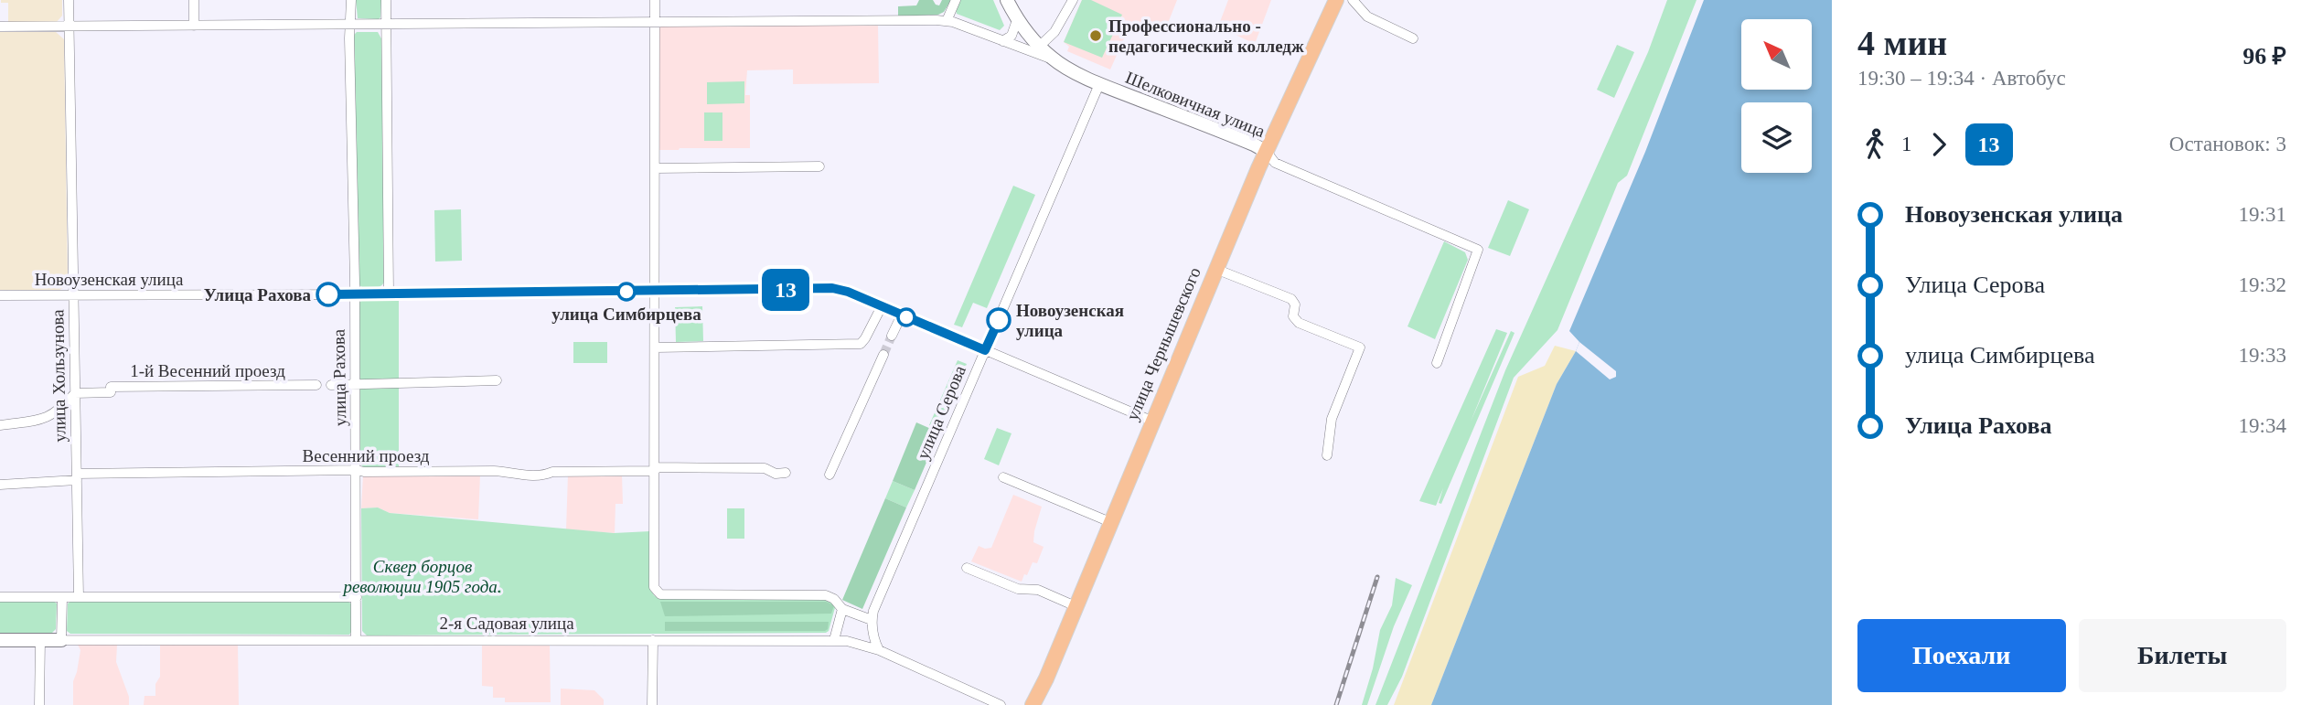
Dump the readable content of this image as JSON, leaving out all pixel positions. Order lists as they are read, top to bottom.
{
  "streets": {
    "main road": ["улица Чернышевского"],
    "street": [
      "Шелковичная улица",
      "Новоузенская улица",
      "1-й Весенний проезд",
      "улица Хользунова",
      "улица Рахова",
      "улица Серова",
      "Весенний проезд",
      "2-я Садовая улица"
    ]
  },
  "crossings": [
    ["Шелковичная улица", "улица Чернышевского"],
    ["Шелковичная улица", "улица Хользунова"],
    ["Шелковичная улица", "улица Рахова"],
    ["Шелковичная улица", "улица Серова"],
    ["Новоузенская улица", "улица Чернышевского"],
    ["Новоузенская улица", "улица Хользунова"],
    ["Новоузенская улица", "улица Рахова"],
    ["Новоузенская улица", "улица Серова"],
    ["1-й Весенний проезд", "улица Хользунова"],
    ["улица Хользунова", "Весенний проезд"],
    ["улица Рахова", "Весенний проезд"],
    ["улица Рахова", "2-я Садовая улица"]
  ],
  "parks": ["Сквер борцов революции 1905 года."],
  "places": [
    "Профессионально - педагогический колледж",
    "улица Симбирцева",
    "Улица Рахова",
    "Новоузенская улица"
  ],
  "lines": ["bus line 13"],
  "north": "top left",
  "page": {
    "on_map": "13",
    "heading": ["4 мин", "19:30 – 19:34 · Автобус", "96 ₽"],
    "legs": ["1", "13", "Остановок: 3"],
    "list": [
      {
        "name": "Новоузенская улица",
        "value": "19:31"
      },
      {
        "name": "Улица Серова",
        "value": "19:32"
      },
      {
        "name": "улица Симбирцева",
        "value": "19:33"
      },
      {
        "name": "Улица Рахова",
        "value": "19:34"
      }
    ],
    "buttons": ["Поехали", "Билеты"]
  }
}
